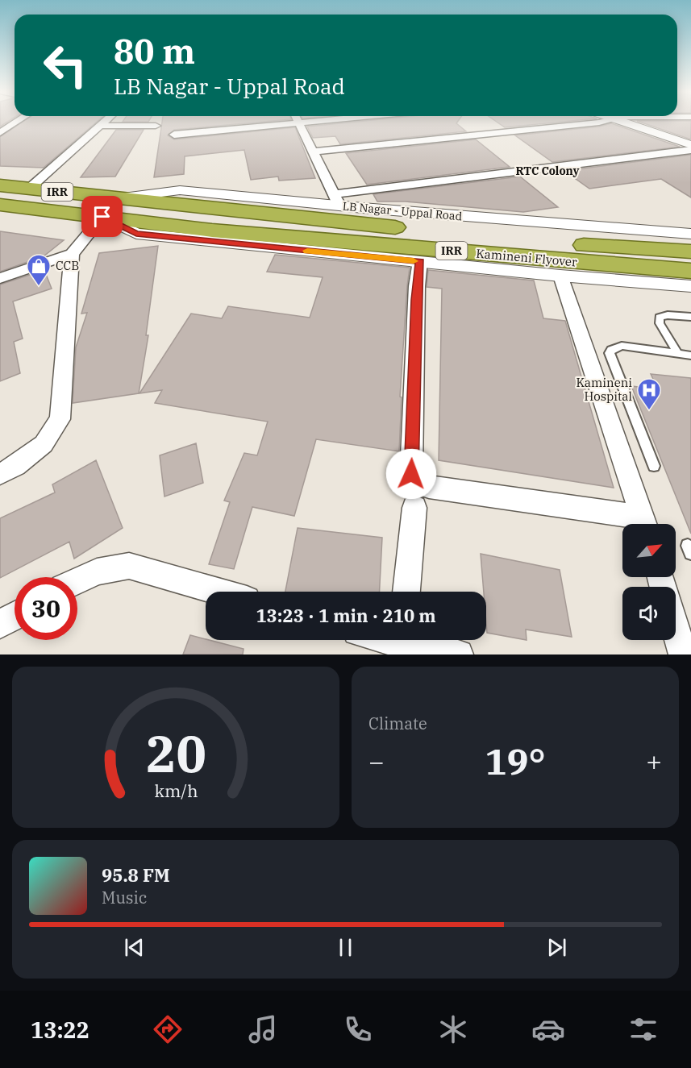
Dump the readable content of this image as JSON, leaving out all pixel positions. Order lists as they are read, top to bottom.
{
  "streets": {
    "highway": ["IRR", "Kamineni Flyover"],
    "street": ["LB Nagar - Uppal Road"]
  },
  "crossings": [
    ["IRR", "LB Nagar - Uppal Road"],
    ["IRR", "Kamineni Flyover"],
    ["LB Nagar - Uppal Road", "Kamineni Flyover"]
  ],
  "districts": ["RTC Colony"],
  "places": {
    "shop": ["CCB"],
    "hospital": ["Kamineni Hospital"]
  },
  "north": "top right",
  "page": {
    "turn": ["80 m", "LB Nagar - Uppal Road"],
    "limit": "30",
    "trip": "13:23 · 1 min · 210 m",
    "tile": "Climate",
    "heat": ["−", "19°", "+"],
    "song": ["95.8 FM", "Music"],
    "tabs": "13:22",
    "gauge": ["20", "km/h"]
  }
}
